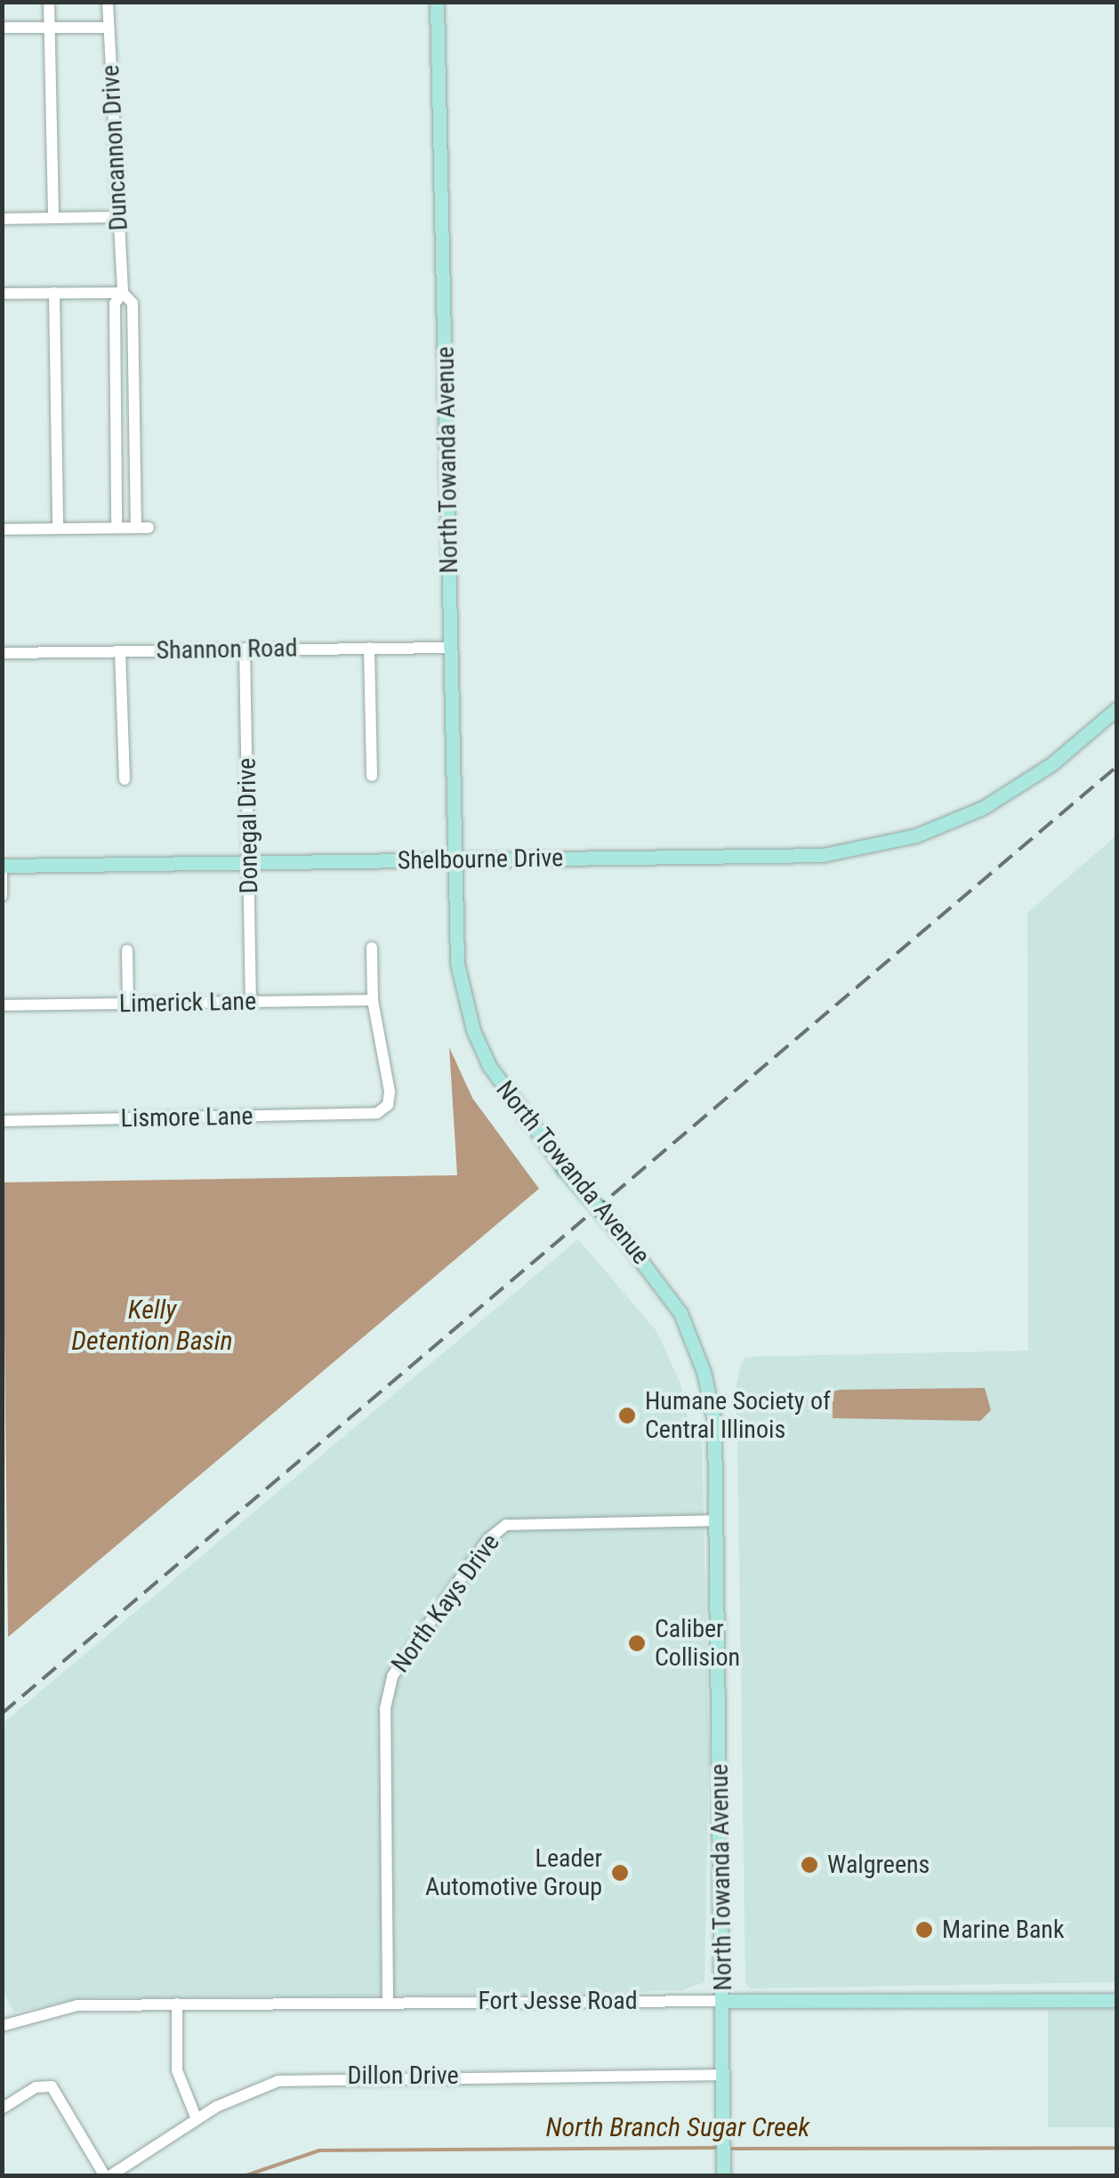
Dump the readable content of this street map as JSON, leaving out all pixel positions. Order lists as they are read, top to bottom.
{
  "streets": {
    "main road": ["North Towanda Avenue", "Shelbourne Drive", "Fort Jesse Road"],
    "street": [
      "Duncannon Drive",
      "Shannon Road",
      "Donegal Drive",
      "Limerick Lane",
      "Lismore Lane",
      "North Kays Drive",
      "Dillon Drive"
    ]
  },
  "crossings": [
    ["North Towanda Avenue", "Shannon Road"],
    ["North Towanda Avenue", "Shelbourne Drive"],
    ["North Towanda Avenue", "North Kays Drive"],
    ["North Towanda Avenue", "Fort Jesse Road"],
    ["North Towanda Avenue", "Dillon Drive"],
    ["Shannon Road", "Donegal Drive"],
    ["Donegal Drive", "Shelbourne Drive"],
    ["Donegal Drive", "Limerick Lane"],
    ["Limerick Lane", "Lismore Lane"],
    ["North Kays Drive", "Fort Jesse Road"]
  ],
  "water": ["Kelly Detention Basin", "North Branch Sugar Creek"],
  "places": [
    "Humane Society of Central Illinois",
    "Caliber Collision",
    "Walgreens",
    "Leader Automotive Group",
    "Marine Bank"
  ]
}
